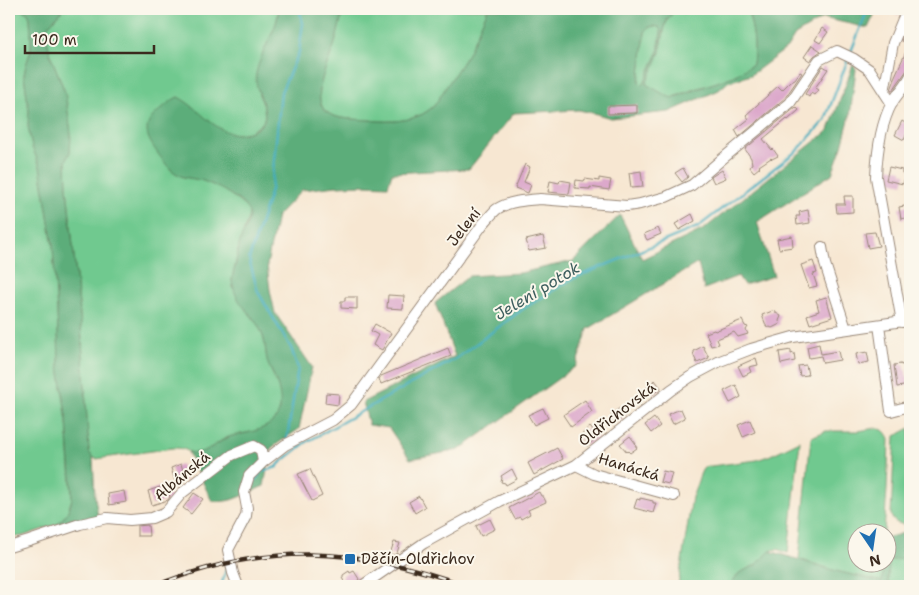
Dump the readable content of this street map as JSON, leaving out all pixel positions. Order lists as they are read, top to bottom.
{
  "streets": {
    "street": [
      "Jelení",
      "Oldřichovská",
      "Hanácká",
      "Albánská"
    ]
  },
  "crossings": [
    ["Jelení", "Albánská"],
    ["Oldřichovská", "Hanácká"]
  ],
  "water": ["Jelení potok"],
  "places": {
    "transit": ["Děčín-Oldřichov"]
  },
  "scale_bar": "100 m",
  "north": "bottom"
}
